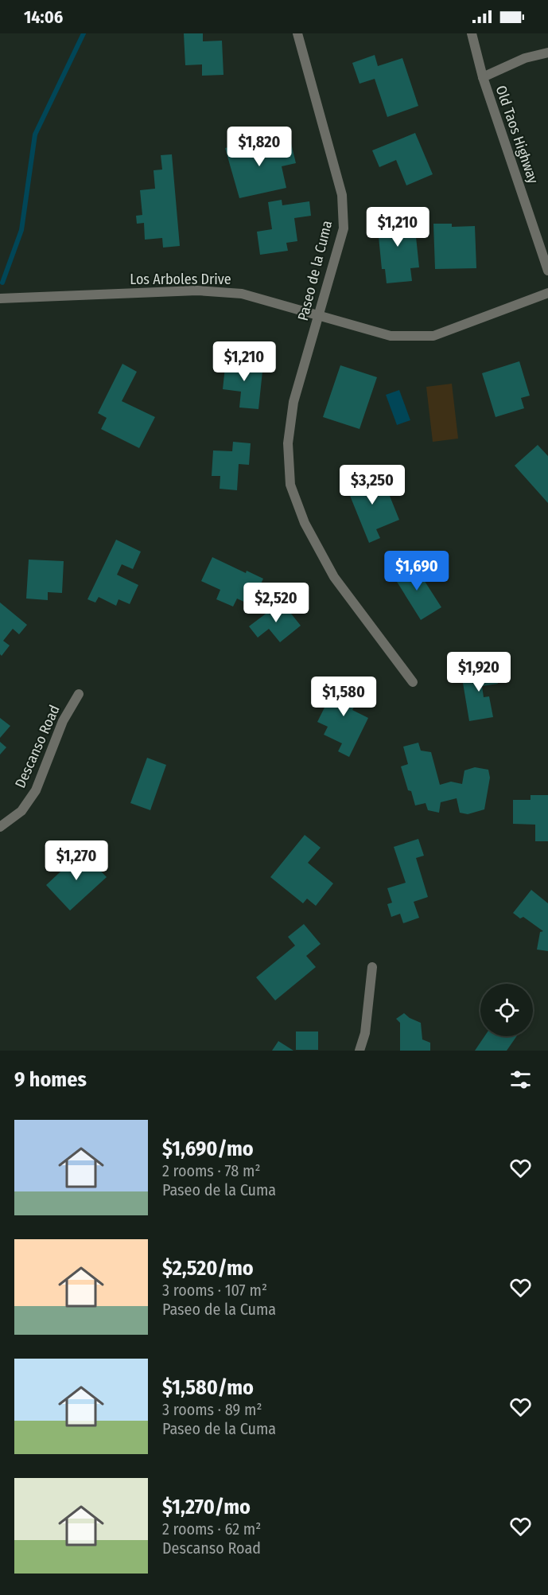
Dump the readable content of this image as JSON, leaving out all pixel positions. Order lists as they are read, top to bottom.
{
  "streets": {
    "street": [
      "Old Taos Highway",
      "Paseo de la Cuma",
      "Los Arboles Drive",
      "Descanso Road"
    ]
  },
  "crossings": [
    ["Paseo de la Cuma", "Los Arboles Drive"]
  ],
  "page": {
    "status": "14:06",
    "price": [
      "$1,820",
      "$1,210",
      "$1,210",
      "$3,250",
      "$1,690",
      "$2,520",
      "$1,920",
      "$1,580",
      "$1,270"
    ],
    "heading": "9 homes",
    "list": [
      {
        "name": "$1,690/mo",
        "note": "2 rooms · 78 m² · Paseo de la Cuma"
      },
      {
        "name": "$2,520/mo",
        "note": "3 rooms · 107 m² · Paseo de la Cuma"
      },
      {
        "name": "$1,580/mo",
        "note": "3 rooms · 89 m² · Paseo de la Cuma"
      },
      {
        "name": "$1,270/mo",
        "note": "2 rooms · 62 m² · Descanso Road"
      }
    ]
  }
}
